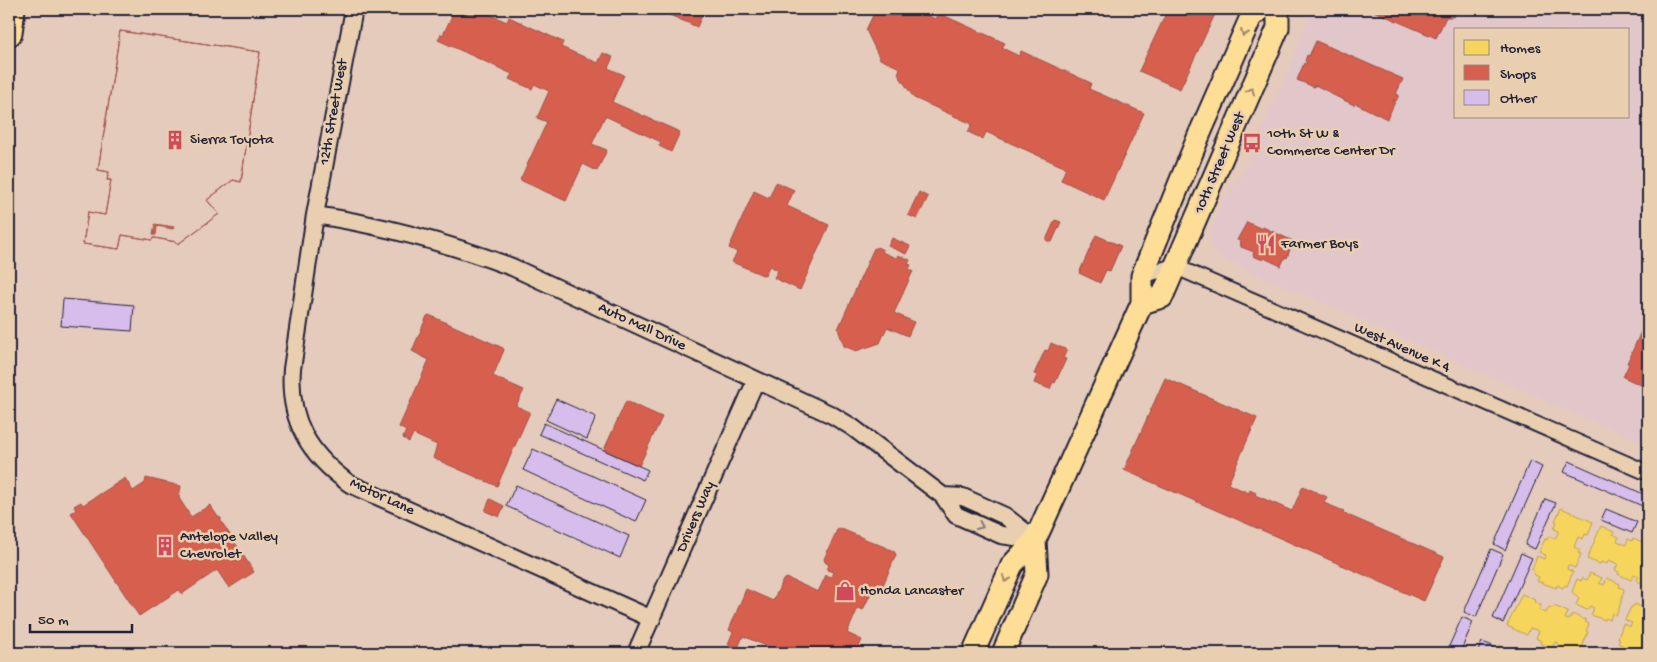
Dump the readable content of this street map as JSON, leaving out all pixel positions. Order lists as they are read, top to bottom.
{
  "streets": {
    "main road": ["10th Street West"],
    "street": [
      "12th Street West",
      "Auto Mall Drive",
      "West Avenue K 4",
      "Motor Lane",
      "Drivers Way"
    ]
  },
  "crossings": [
    ["12th Street West", "Auto Mall Drive"],
    ["12th Street West", "Motor Lane"],
    ["10th Street West", "Auto Mall Drive"],
    ["10th Street West", "West Avenue K 4"],
    ["Auto Mall Drive", "Motor Lane"],
    ["Auto Mall Drive", "Drivers Way"],
    ["Motor Lane", "Drivers Way"]
  ],
  "places": {
    "building": ["Sierra Toyota", "Antelope Valley Chevrolet"],
    "bus stop": ["10th St W & Commerce Center Dr"],
    "restaurant": ["Farmer Boys"],
    "shop": ["Honda Lancaster"]
  },
  "legend": ["Homes", "Shops", "Other"],
  "scale_bar": "50 m"
}
